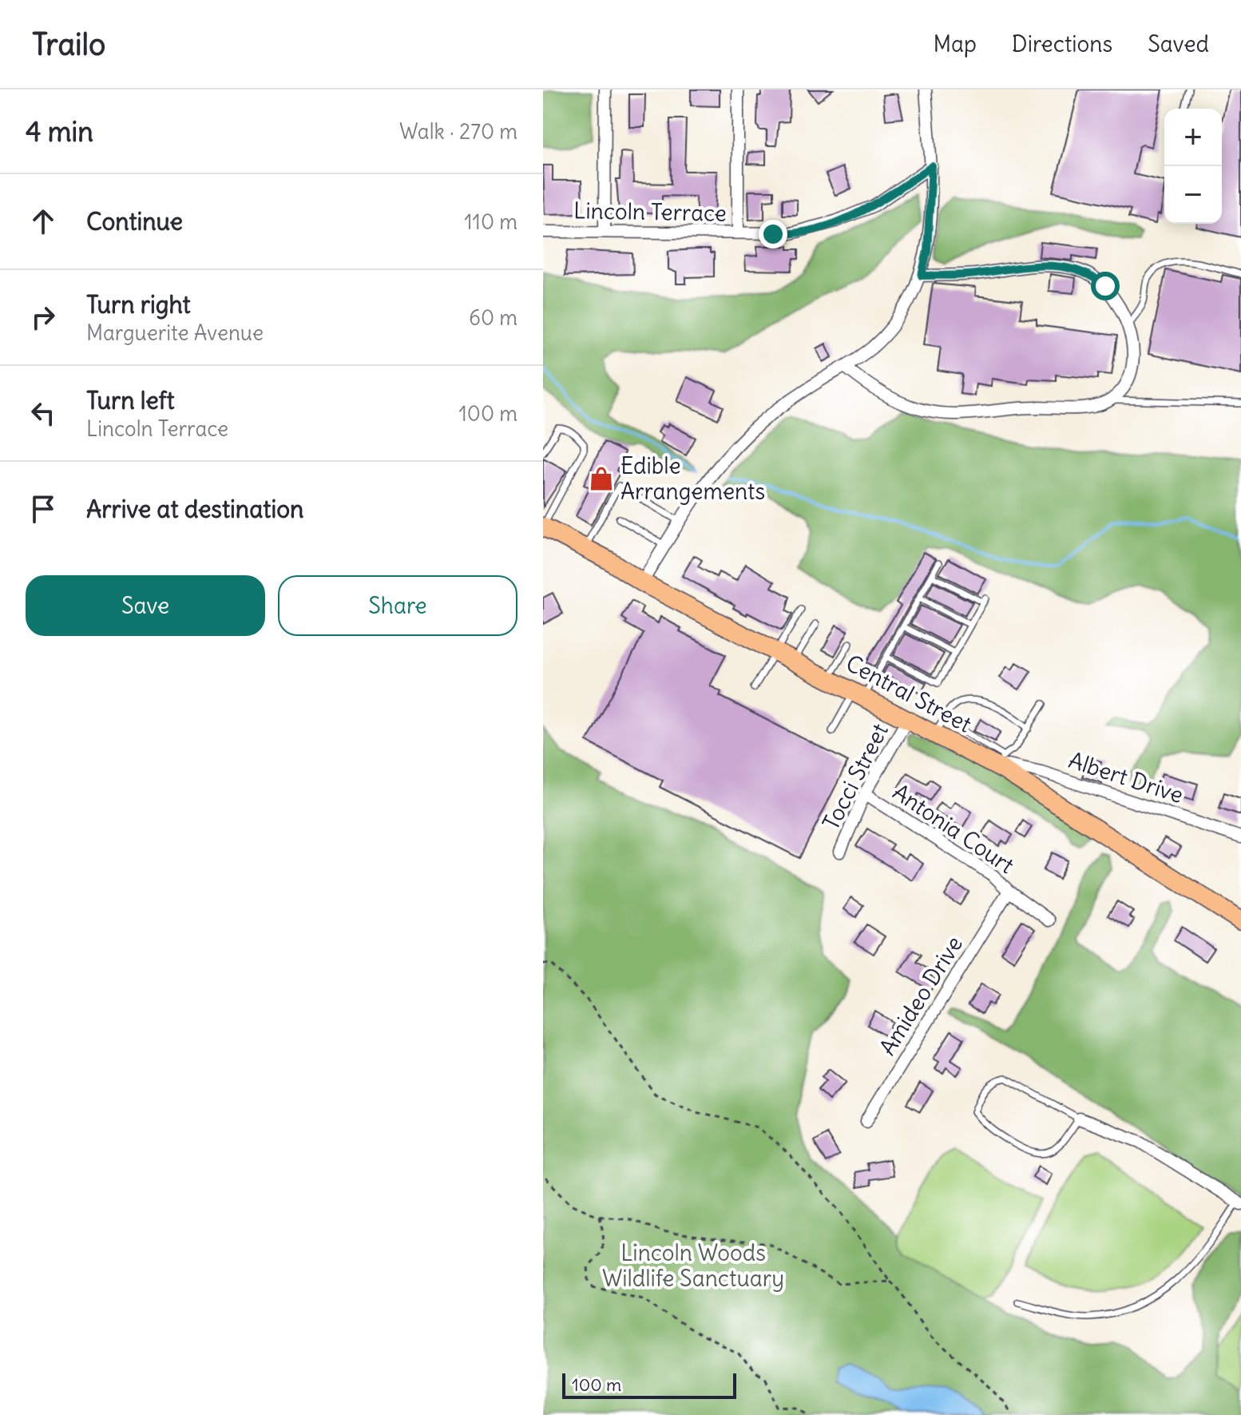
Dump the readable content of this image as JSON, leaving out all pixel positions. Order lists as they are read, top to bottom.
{
  "streets": {
    "main road": ["Central Street"],
    "street": [
      "Lincoln Terrace",
      "Tocci Street",
      "Albert Drive",
      "Antonia Court",
      "Amideo Drive"
    ]
  },
  "crossings": [
    ["Central Street", "Tocci Street"],
    ["Central Street", "Albert Drive"],
    ["Tocci Street", "Antonia Court"],
    ["Antonia Court", "Amideo Drive"]
  ],
  "parks": ["Lincoln Woods Wildlife Sanctuary"],
  "places": {
    "shop": ["Edible Arrangements"]
  },
  "scale_bar": "100 m",
  "page": {
    "header": "Trailo",
    "nav": ["Map", "Directions", "Saved"],
    "heading": ["4 min", "Walk · 270 m"],
    "map_buttons": ["+", "−"],
    "list": [
      ["Continue", "110 m"],
      ["Turn right", "Marguerite Avenue", "60 m"],
      ["Turn left", "Lincoln Terrace", "100 m"],
      "Arrive at destination"
    ],
    "buttons": ["Save", "Share"],
    "scale": "100 m"
  }
}
